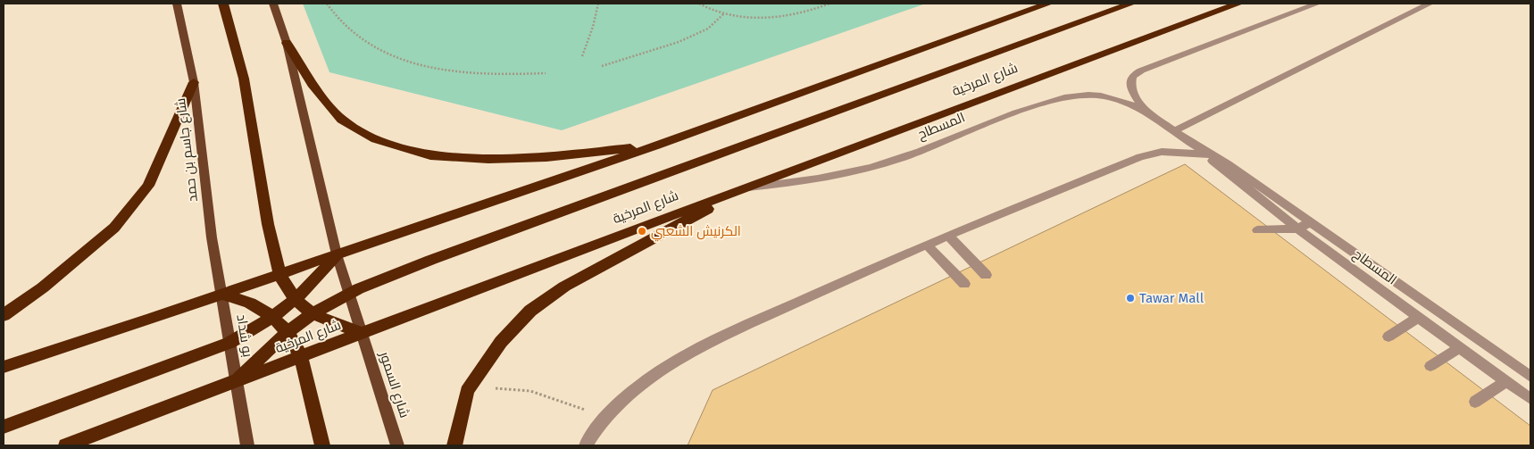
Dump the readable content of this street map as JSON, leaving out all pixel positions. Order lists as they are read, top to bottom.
{
  "streets": {
    "highway": ["شارع المرخية"],
    "main road": ["شارع جاسم بن حمد", "بو شداد", "شارع السمور"],
    "street": ["المسطاح"]
  },
  "crossings": [
    ["شارع المرخية", "المسطاح"],
    ["شارع المرخية", "بو شداد"],
    ["شارع المرخية", "شارع السمور"],
    ["شارع جاسم بن حمد", "بو شداد"]
  ],
  "places": ["الكرنيش الشعبي", "Tawar Mall"]
}
